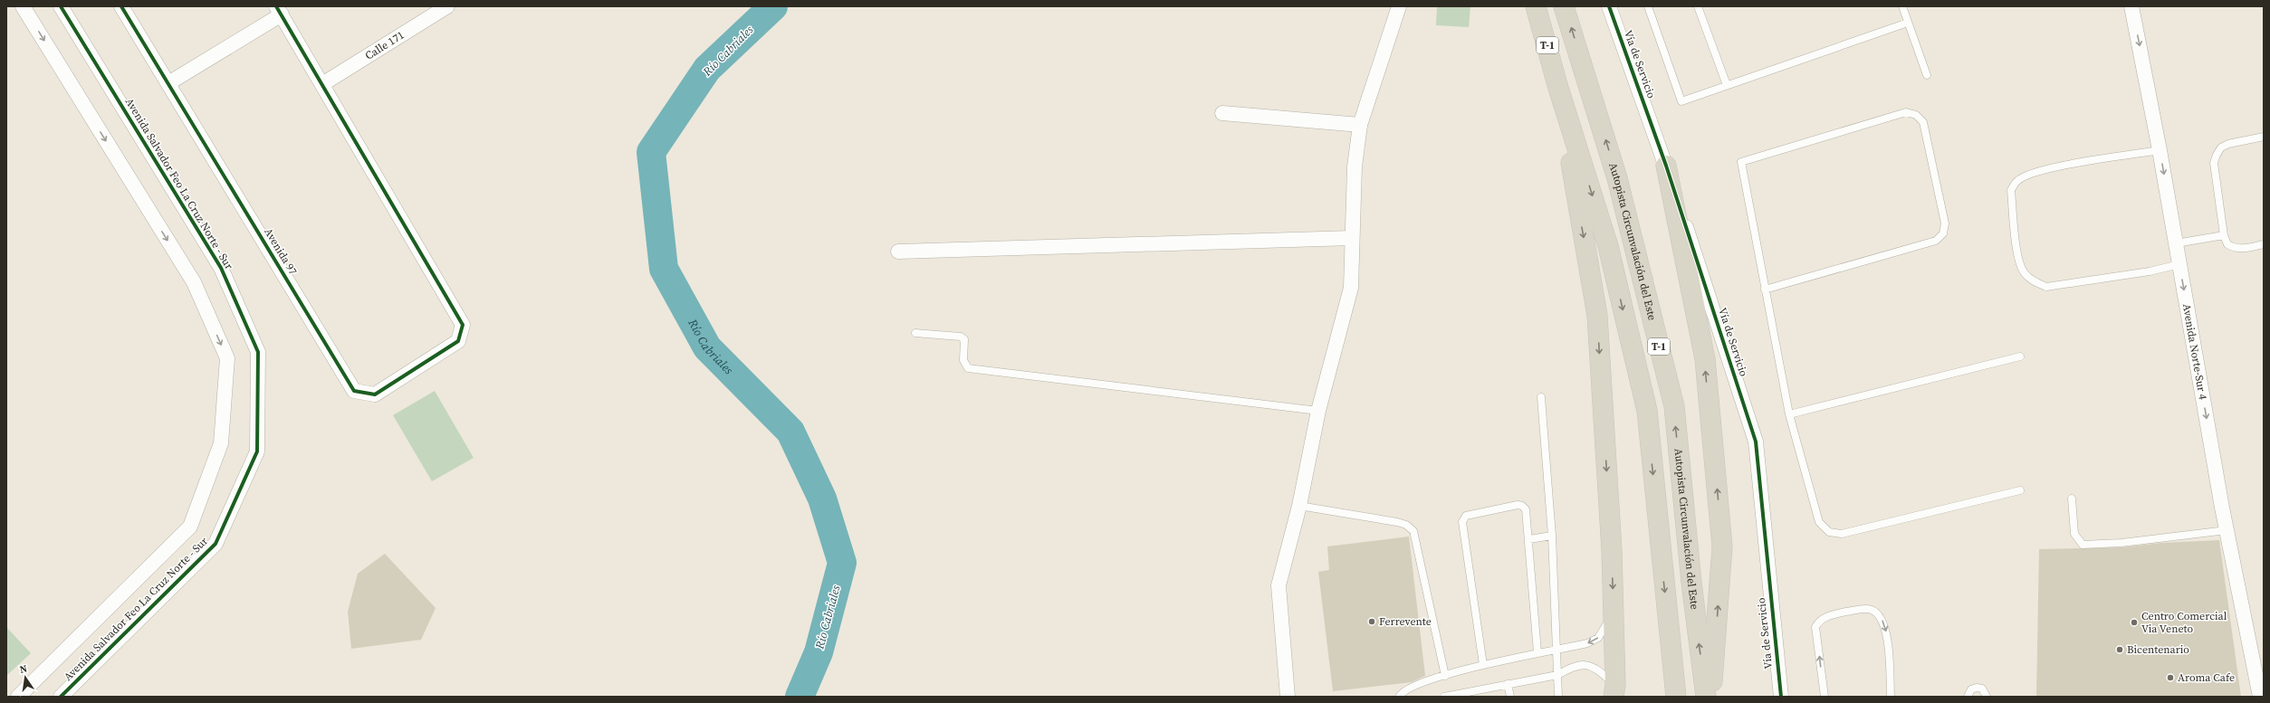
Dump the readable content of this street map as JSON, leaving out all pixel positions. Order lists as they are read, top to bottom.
{
  "streets": {
    "highway": ["T-1", "Autopista Circunvalación del Este"],
    "street": [
      "Calle 171",
      "Vía de Servicio",
      "Avenida Salvador Feo La Cruz Norte - Sur",
      "Avenida 97",
      "Avenida Norte-Sur 4"
    ]
  },
  "crossings": [
    ["Calle 171", "Avenida 97"]
  ],
  "one_way": ["Avenida Salvador Feo La Cruz Norte - Sur", "Avenida Norte-Sur 4"],
  "water": ["Río Cabriales"],
  "places": [
    "Ferrevente",
    "Centro Comercial Via Veneto",
    "Bicentenario",
    "Aroma Cafe"
  ],
  "north": "top"
}
